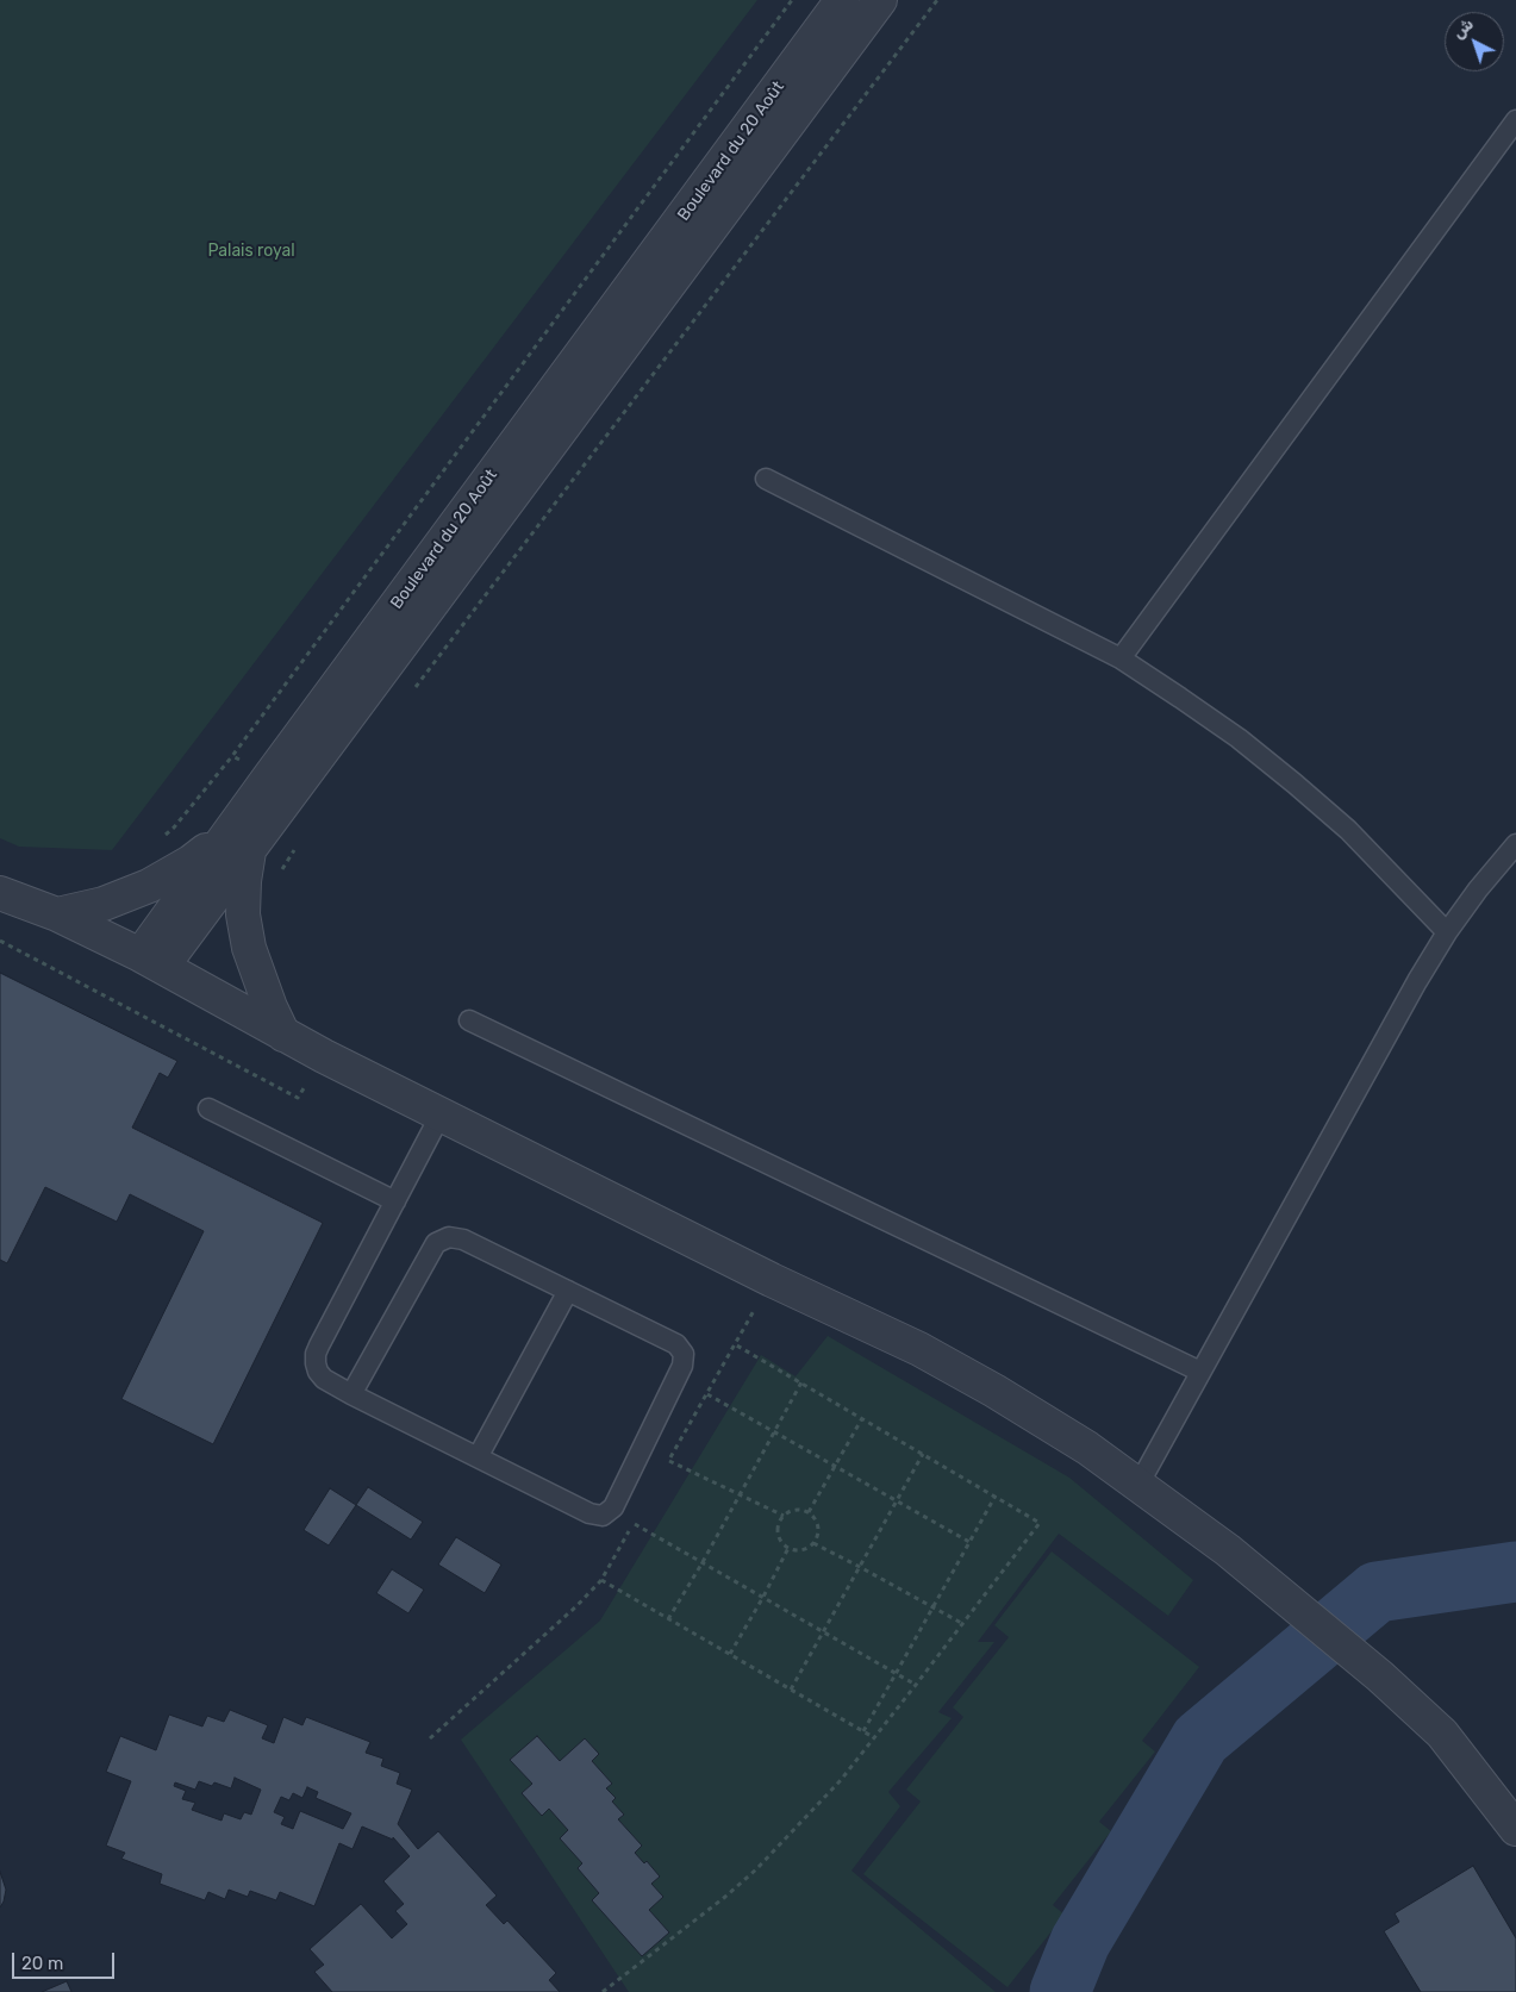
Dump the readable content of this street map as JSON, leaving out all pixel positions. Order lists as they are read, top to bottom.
{
  "streets": {
    "street": ["Boulevard du 20 Août"]
  },
  "parks": ["Palais royal"],
  "scale_bar": "20 m",
  "north": "top left"
}
